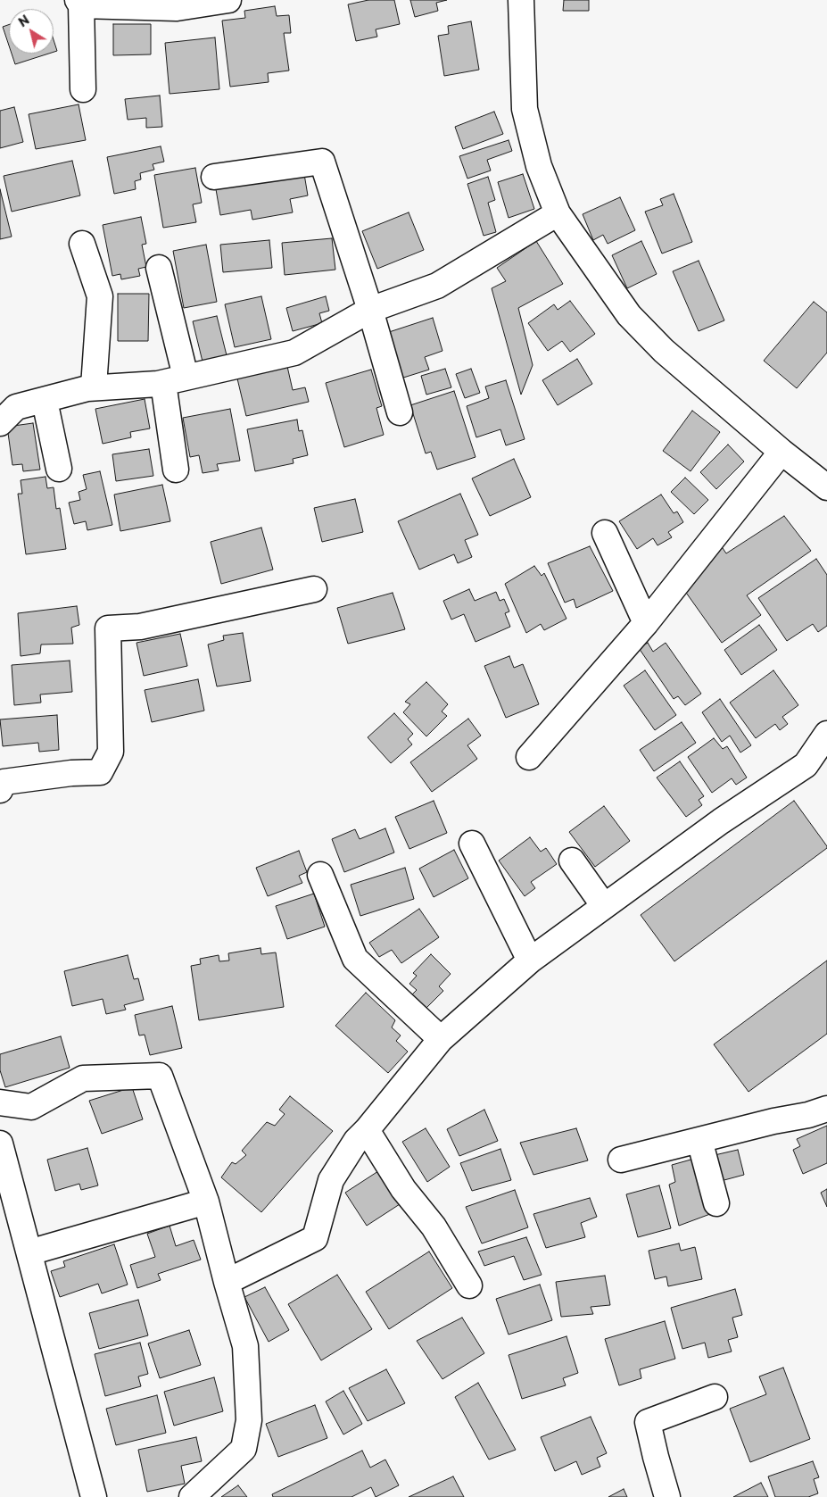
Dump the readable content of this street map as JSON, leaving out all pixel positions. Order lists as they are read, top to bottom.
{
  "north": "top left"
}
